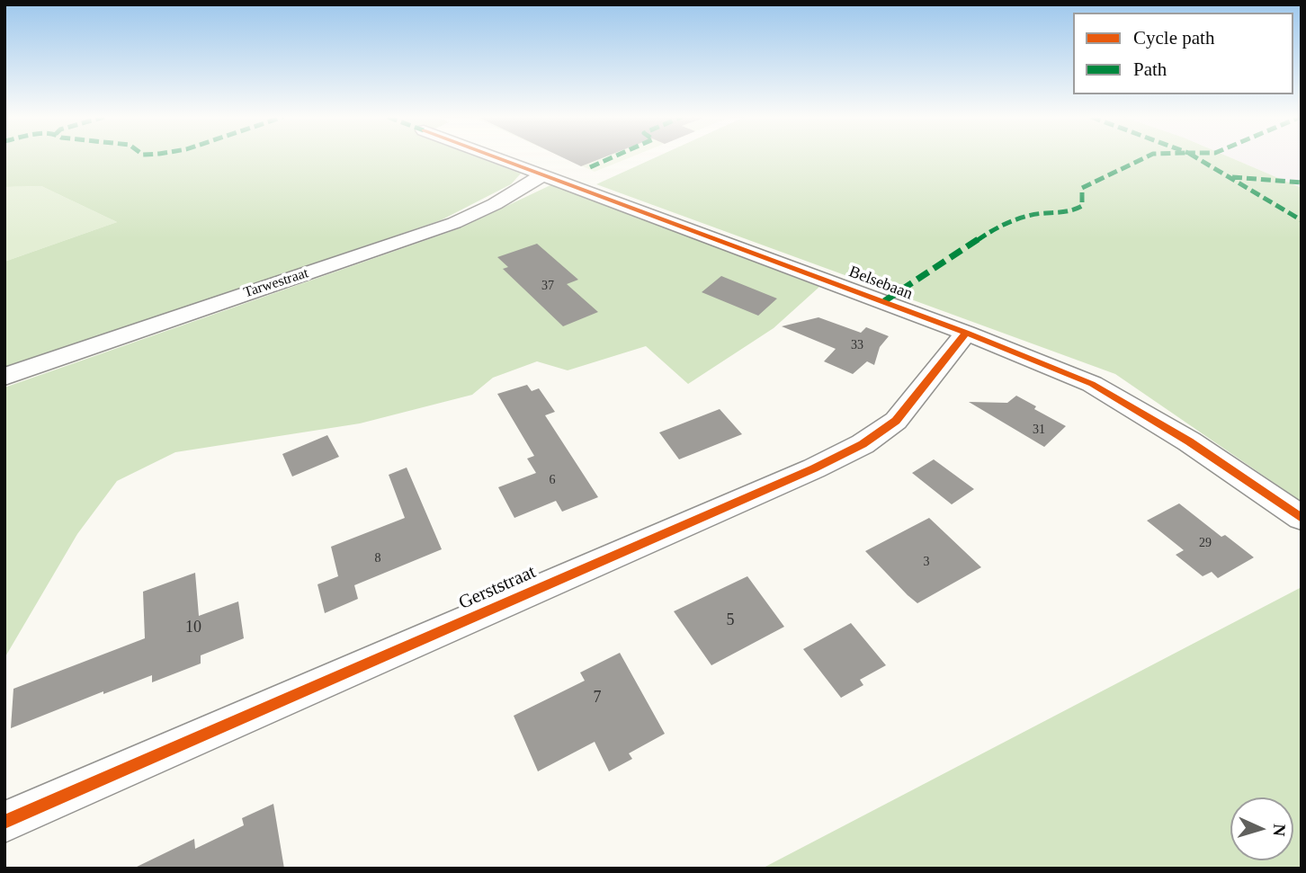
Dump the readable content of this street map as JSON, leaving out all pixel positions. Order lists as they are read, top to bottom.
{
  "streets": {
    "street": ["Tarwestraat", "Belsebaan", "Gerststraat"]
  },
  "crossings": [
    ["Tarwestraat", "Belsebaan"],
    ["Belsebaan", "Gerststraat"]
  ],
  "house_numbers": [
    "37",
    "33",
    "31",
    "6",
    "29",
    "8",
    "3",
    "5",
    "10",
    "7"
  ],
  "legend": ["Cycle path", "Path"],
  "north": "right"
}
